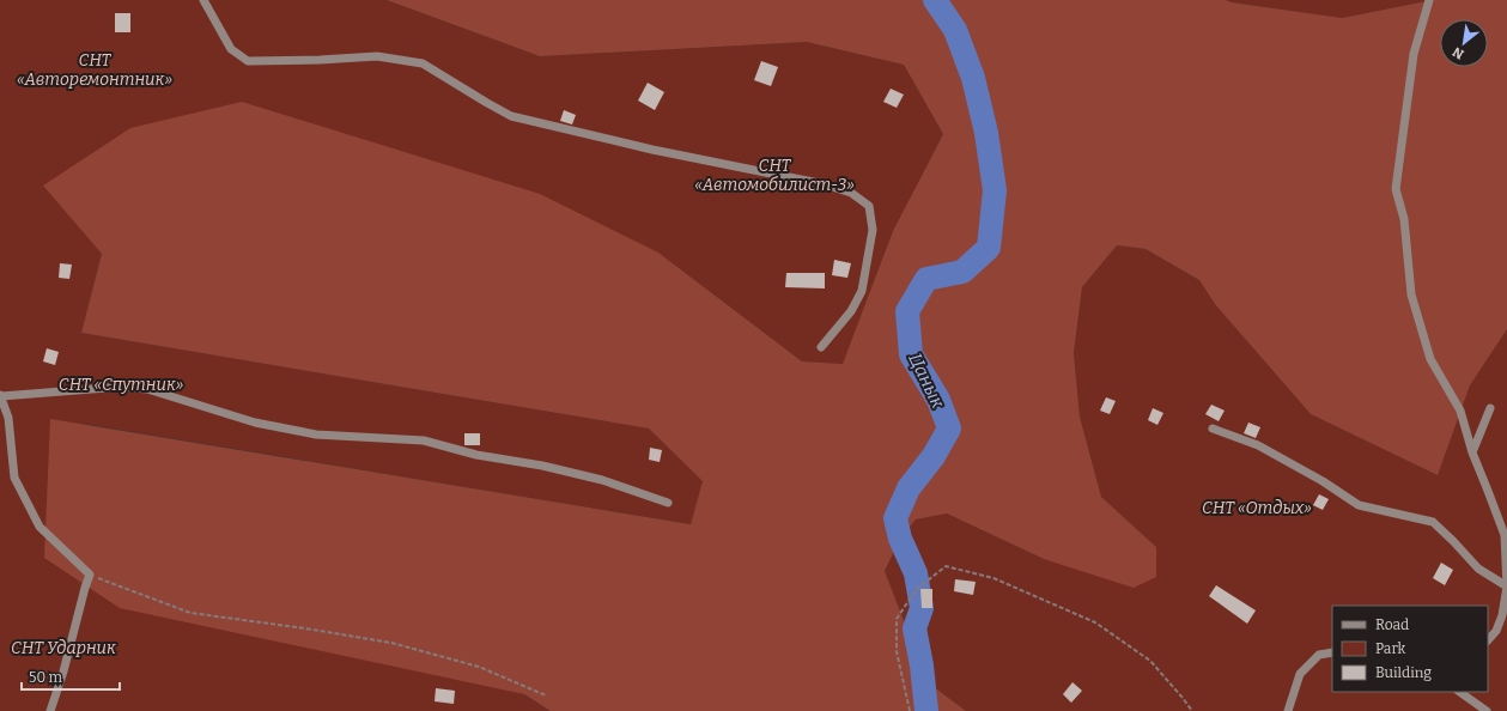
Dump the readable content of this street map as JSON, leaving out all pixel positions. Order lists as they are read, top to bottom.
{
  "water": ["Цанык"],
  "parks": [
    "СНТ «Авторемонтник»",
    "СНТ «Автомобилист-3»",
    "СНТ «Спутник»",
    "СНТ «Отдых»",
    "СНТ Ударник"
  ],
  "legend": ["Road", "Park", "Building"],
  "scale_bar": "50 m",
  "north": "bottom left"
}
